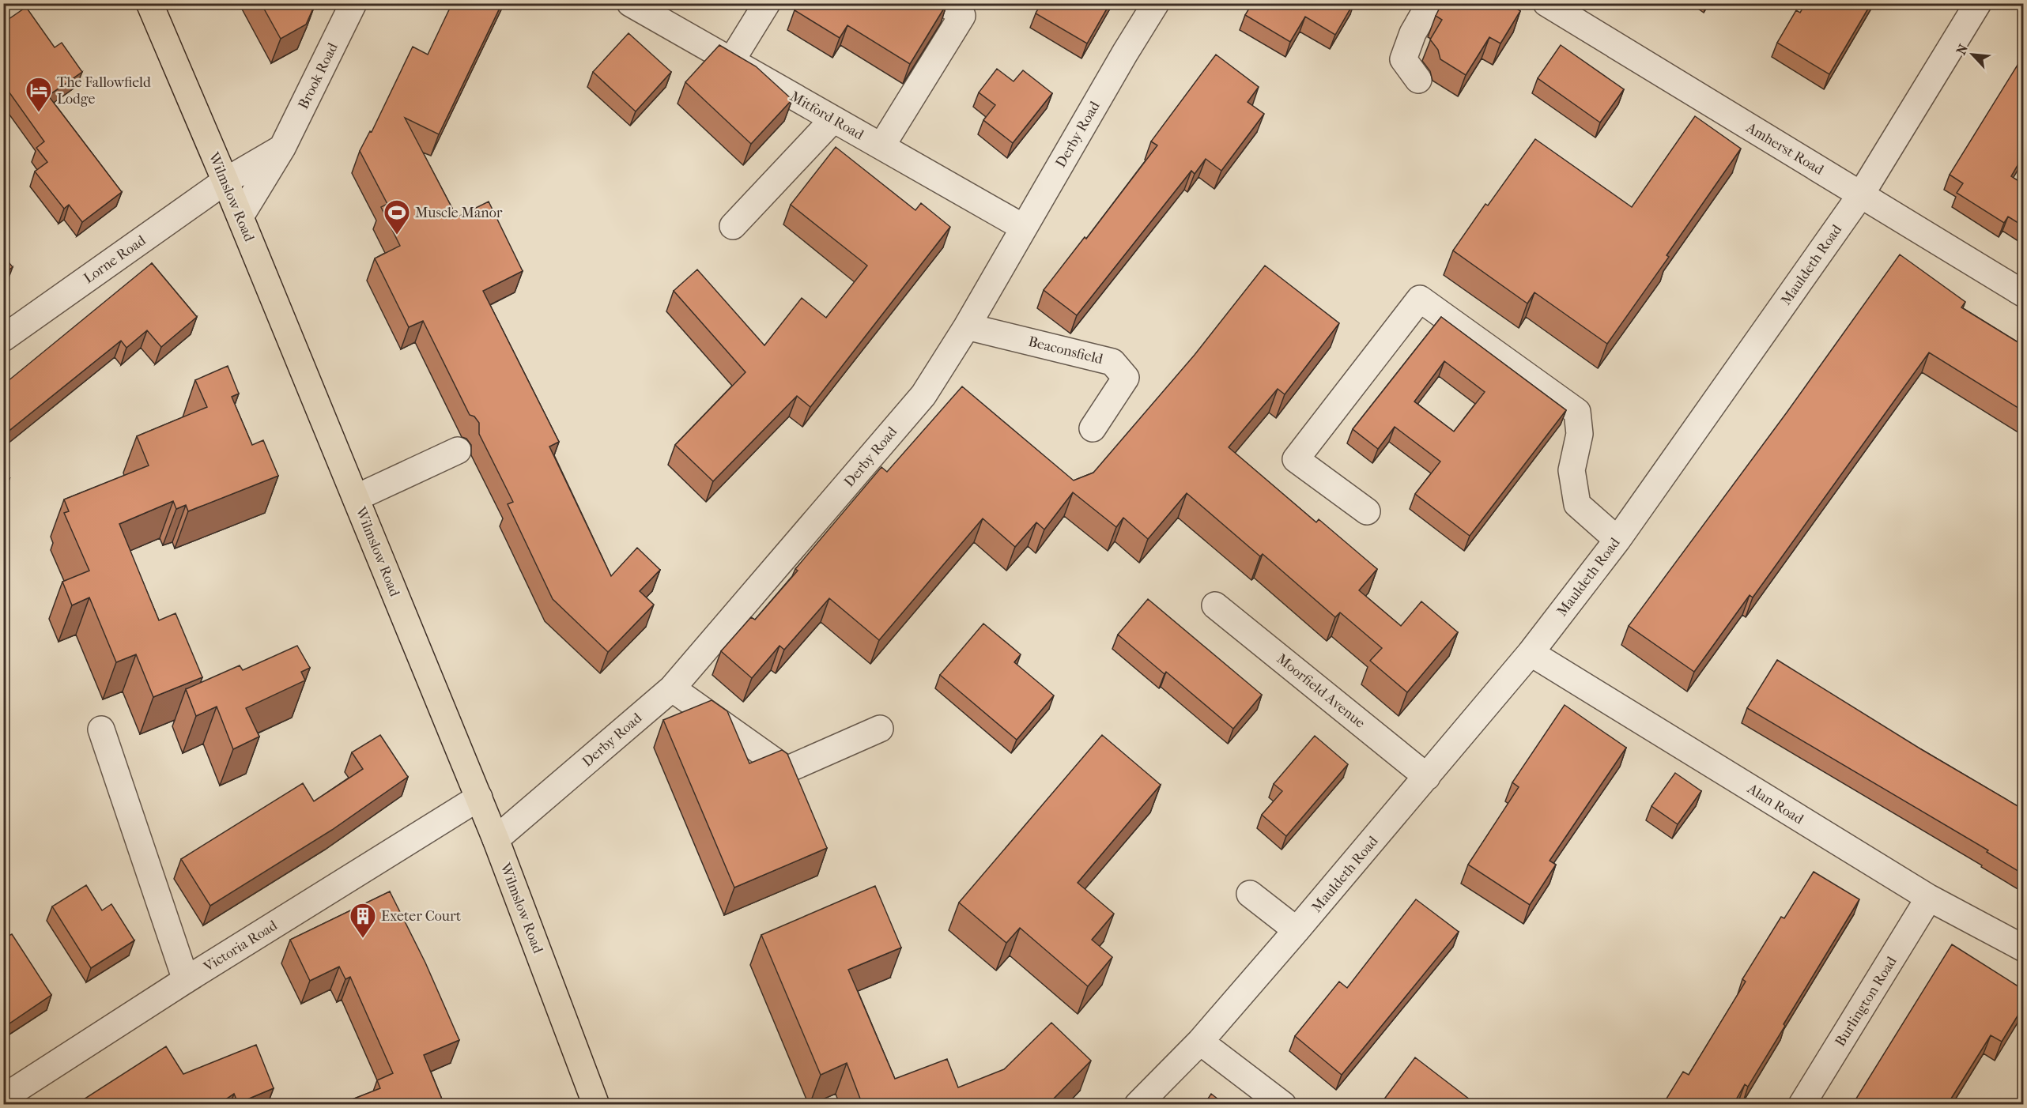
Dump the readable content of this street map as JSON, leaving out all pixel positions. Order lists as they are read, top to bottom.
{
  "streets": {
    "main road": ["Wilmslow Road"],
    "street": [
      "Brook Road",
      "Mitford Road",
      "Derby Road",
      "Amherst Road",
      "Lorne Road",
      "Mauldeth Road",
      "Beaconsfield",
      "Moorfield Avenue",
      "Alan Road",
      "Victoria Road",
      "Burlington Road"
    ]
  },
  "crossings": [
    ["Brook Road", "Wilmslow Road"],
    ["Mitford Road", "Derby Road"],
    ["Derby Road", "Wilmslow Road"],
    ["Derby Road", "Beaconsfield"],
    ["Amherst Road", "Mauldeth Road"],
    ["Wilmslow Road", "Lorne Road"],
    ["Wilmslow Road", "Victoria Road"],
    ["Mauldeth Road", "Moorfield Avenue"],
    ["Mauldeth Road", "Alan Road"],
    ["Alan Road", "Burlington Road"]
  ],
  "places": {
    "hotel": ["The Fallowfield Lodge"],
    "sports": ["Muscle Manor"],
    "building": ["Exeter Court"]
  },
  "north": "top left"
}
